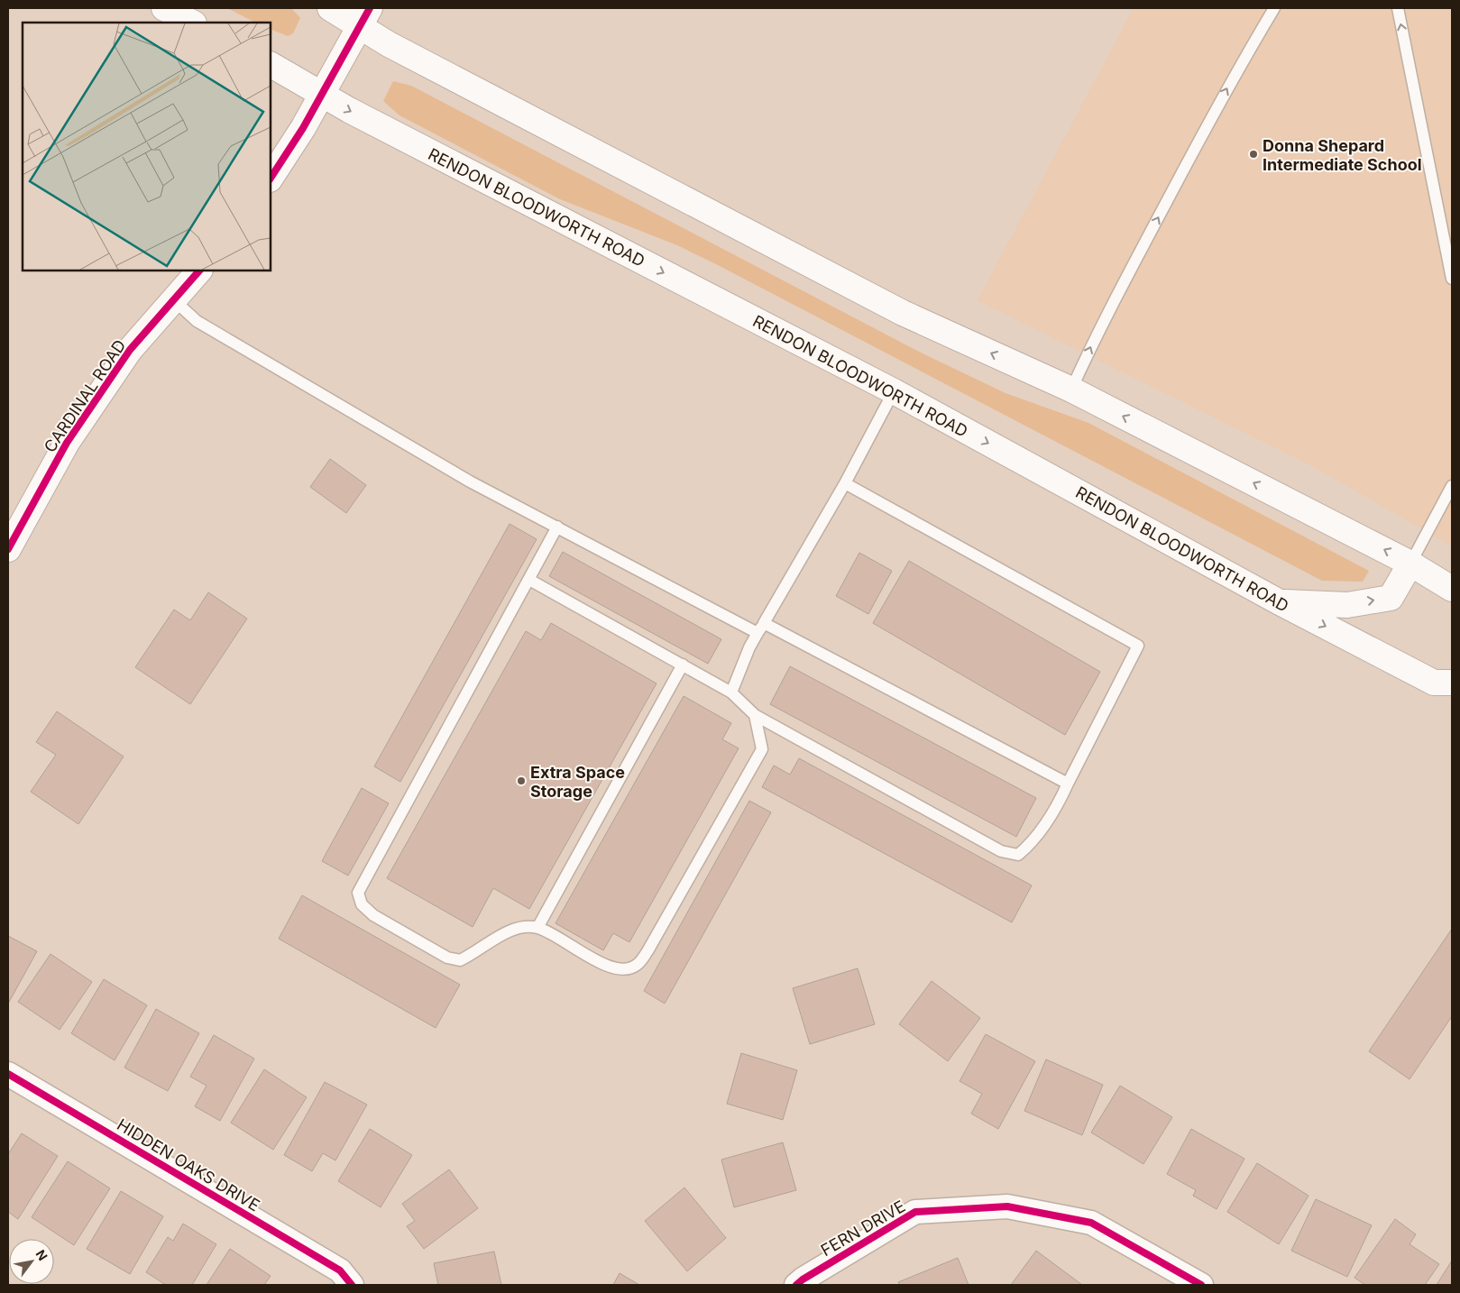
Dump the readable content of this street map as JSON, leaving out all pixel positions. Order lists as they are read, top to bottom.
{
  "streets": {
    "main road": ["RENDON BLOODWORTH ROAD", "CARDINAL ROAD"],
    "street": ["HIDDEN OAKS DRIVE", "FERN DRIVE"]
  },
  "places": ["Donna Shepard Intermediate School", "Extra Space Storage"],
  "north": "top right"
}
